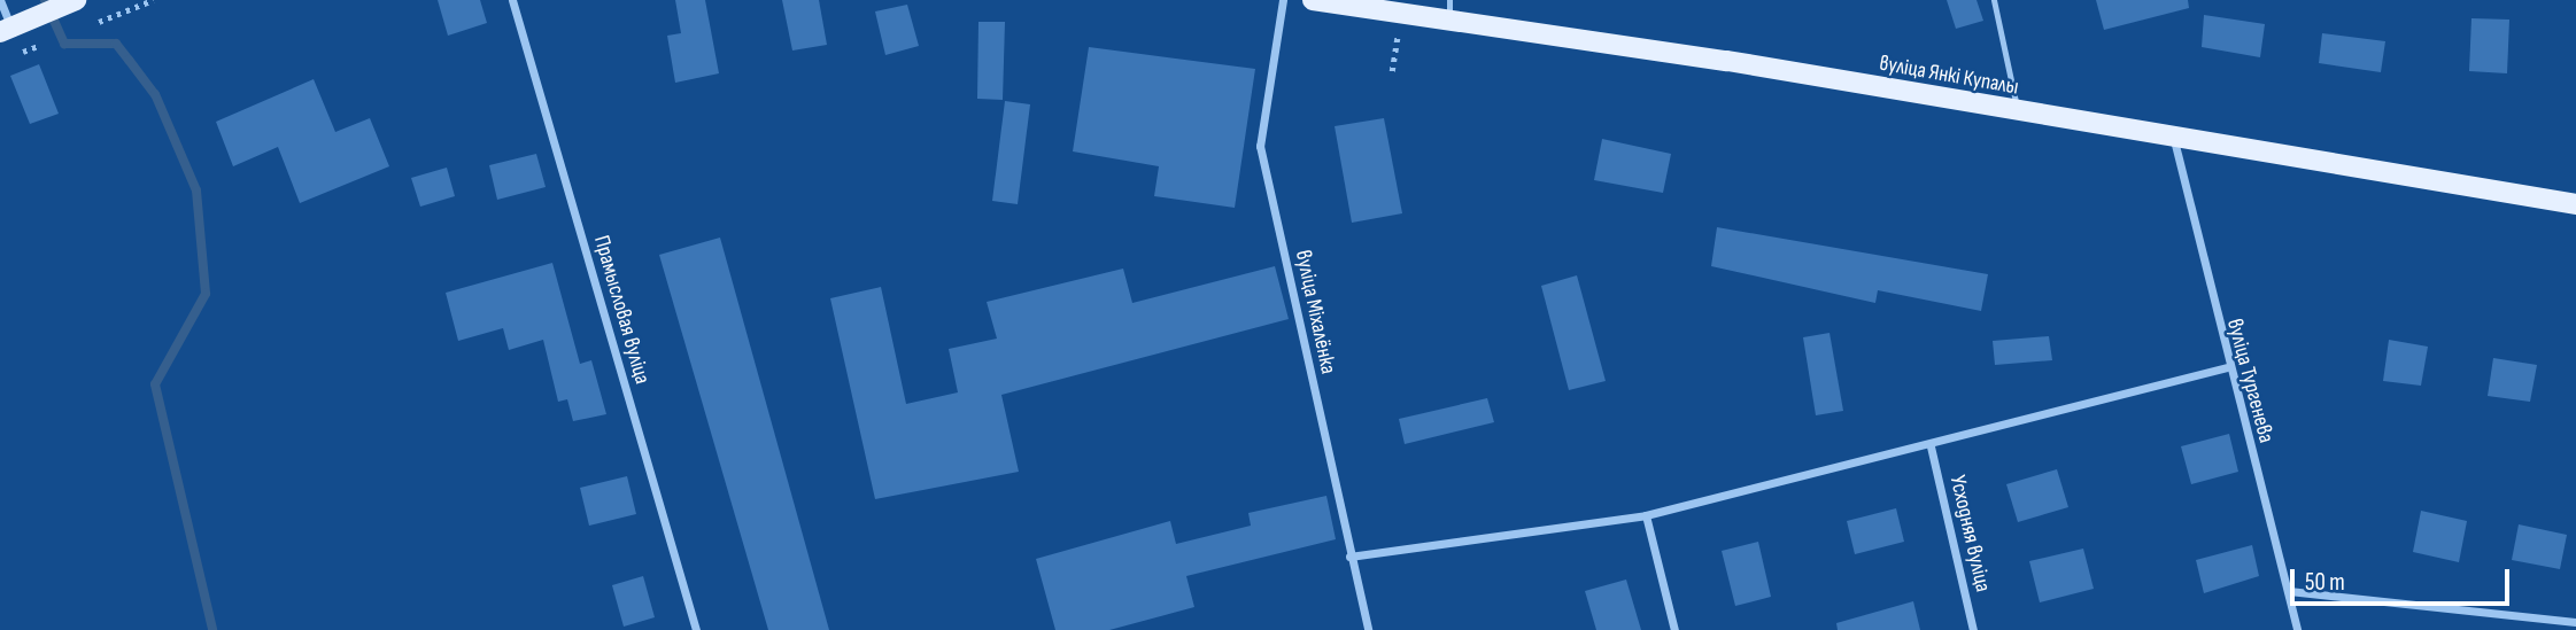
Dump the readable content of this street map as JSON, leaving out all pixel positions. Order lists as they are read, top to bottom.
{
  "streets": {
    "main road": ["вуліца Янкі Купалы"],
    "street": [
      "Прамысловая вуліца",
      "вуліца Міхалёнка",
      "вуліца Тургенева",
      "Усходняя вуліца"
    ]
  },
  "crossings": [
    ["вуліца Янкі Купалы", "вуліца Тургенева"]
  ],
  "scale_bar": "50 m"
}
